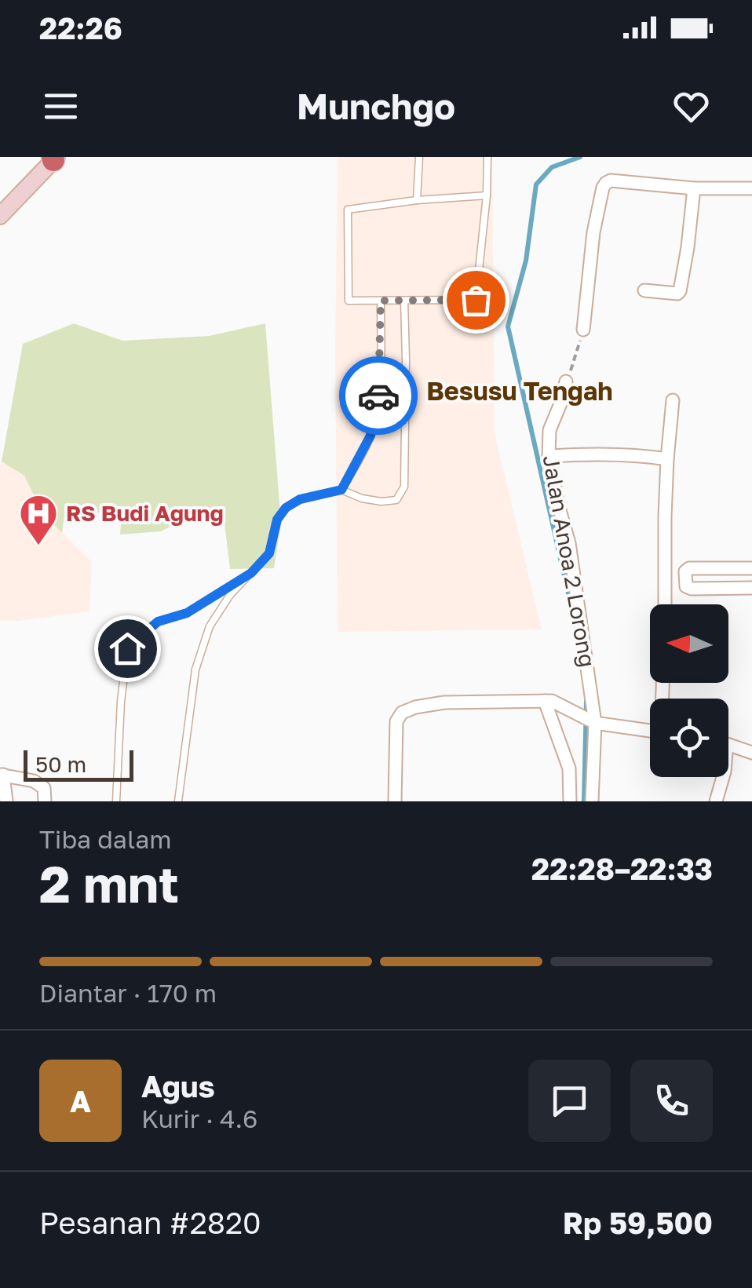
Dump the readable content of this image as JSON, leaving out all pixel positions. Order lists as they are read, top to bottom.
{
  "streets": {
    "street": ["Jalan Anoa 2 Lorong"]
  },
  "districts": ["Besusu Tengah"],
  "places": {
    "hospital": ["RS Budi Agung"]
  },
  "scale_bar": "50 m",
  "north": "left",
  "page": {
    "status": "22:26",
    "header": "Munchgo",
    "scale": "50 m",
    "heading": ["2 mnt", "Tiba dalam", "22:28–22:33"],
    "panel": [
      "Agus",
      "Kurir · 4.6",
      "Pesanan #2820",
      "Rp 59,500"
    ],
    "bar": "Diantar · 170 m",
    "round": "A"
  }
}
